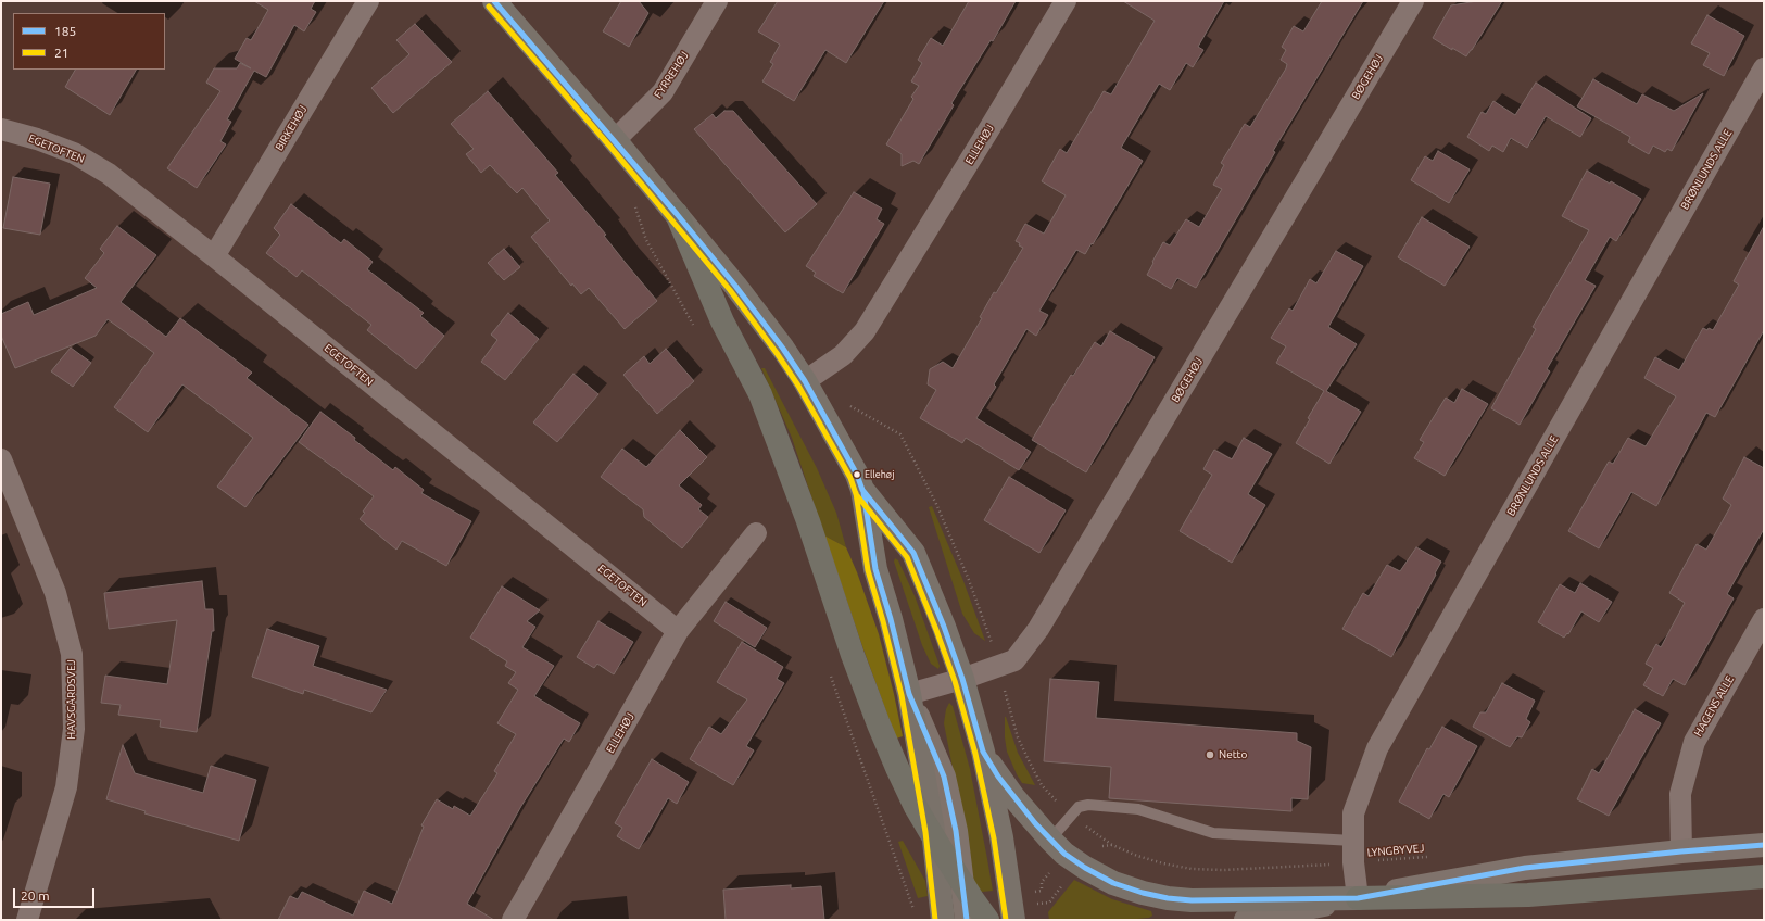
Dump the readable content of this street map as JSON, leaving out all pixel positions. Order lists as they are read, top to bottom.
{
  "streets": {
    "street": [
      "FYRREHØJ",
      "BØGEHØJ",
      "BIRKEHØJ",
      "ELLEHØJ",
      "EGETOFTEN",
      "BRØNLUNDS ALLE",
      "HAVSGÅRDSVEJ",
      "HAGENS ALLE"
    ],
    "path": ["LYNGBYVEJ"]
  },
  "crossings": [
    ["BIRKEHØJ", "EGETOFTEN"],
    ["ELLEHØJ", "EGETOFTEN"],
    ["BRØNLUNDS ALLE", "LYNGBYVEJ"]
  ],
  "places": ["Ellehøj", "Netto"],
  "lines": ["transit line 185", "transit line 21"],
  "legend": ["185", "21"],
  "scale_bar": "20 m"
}
